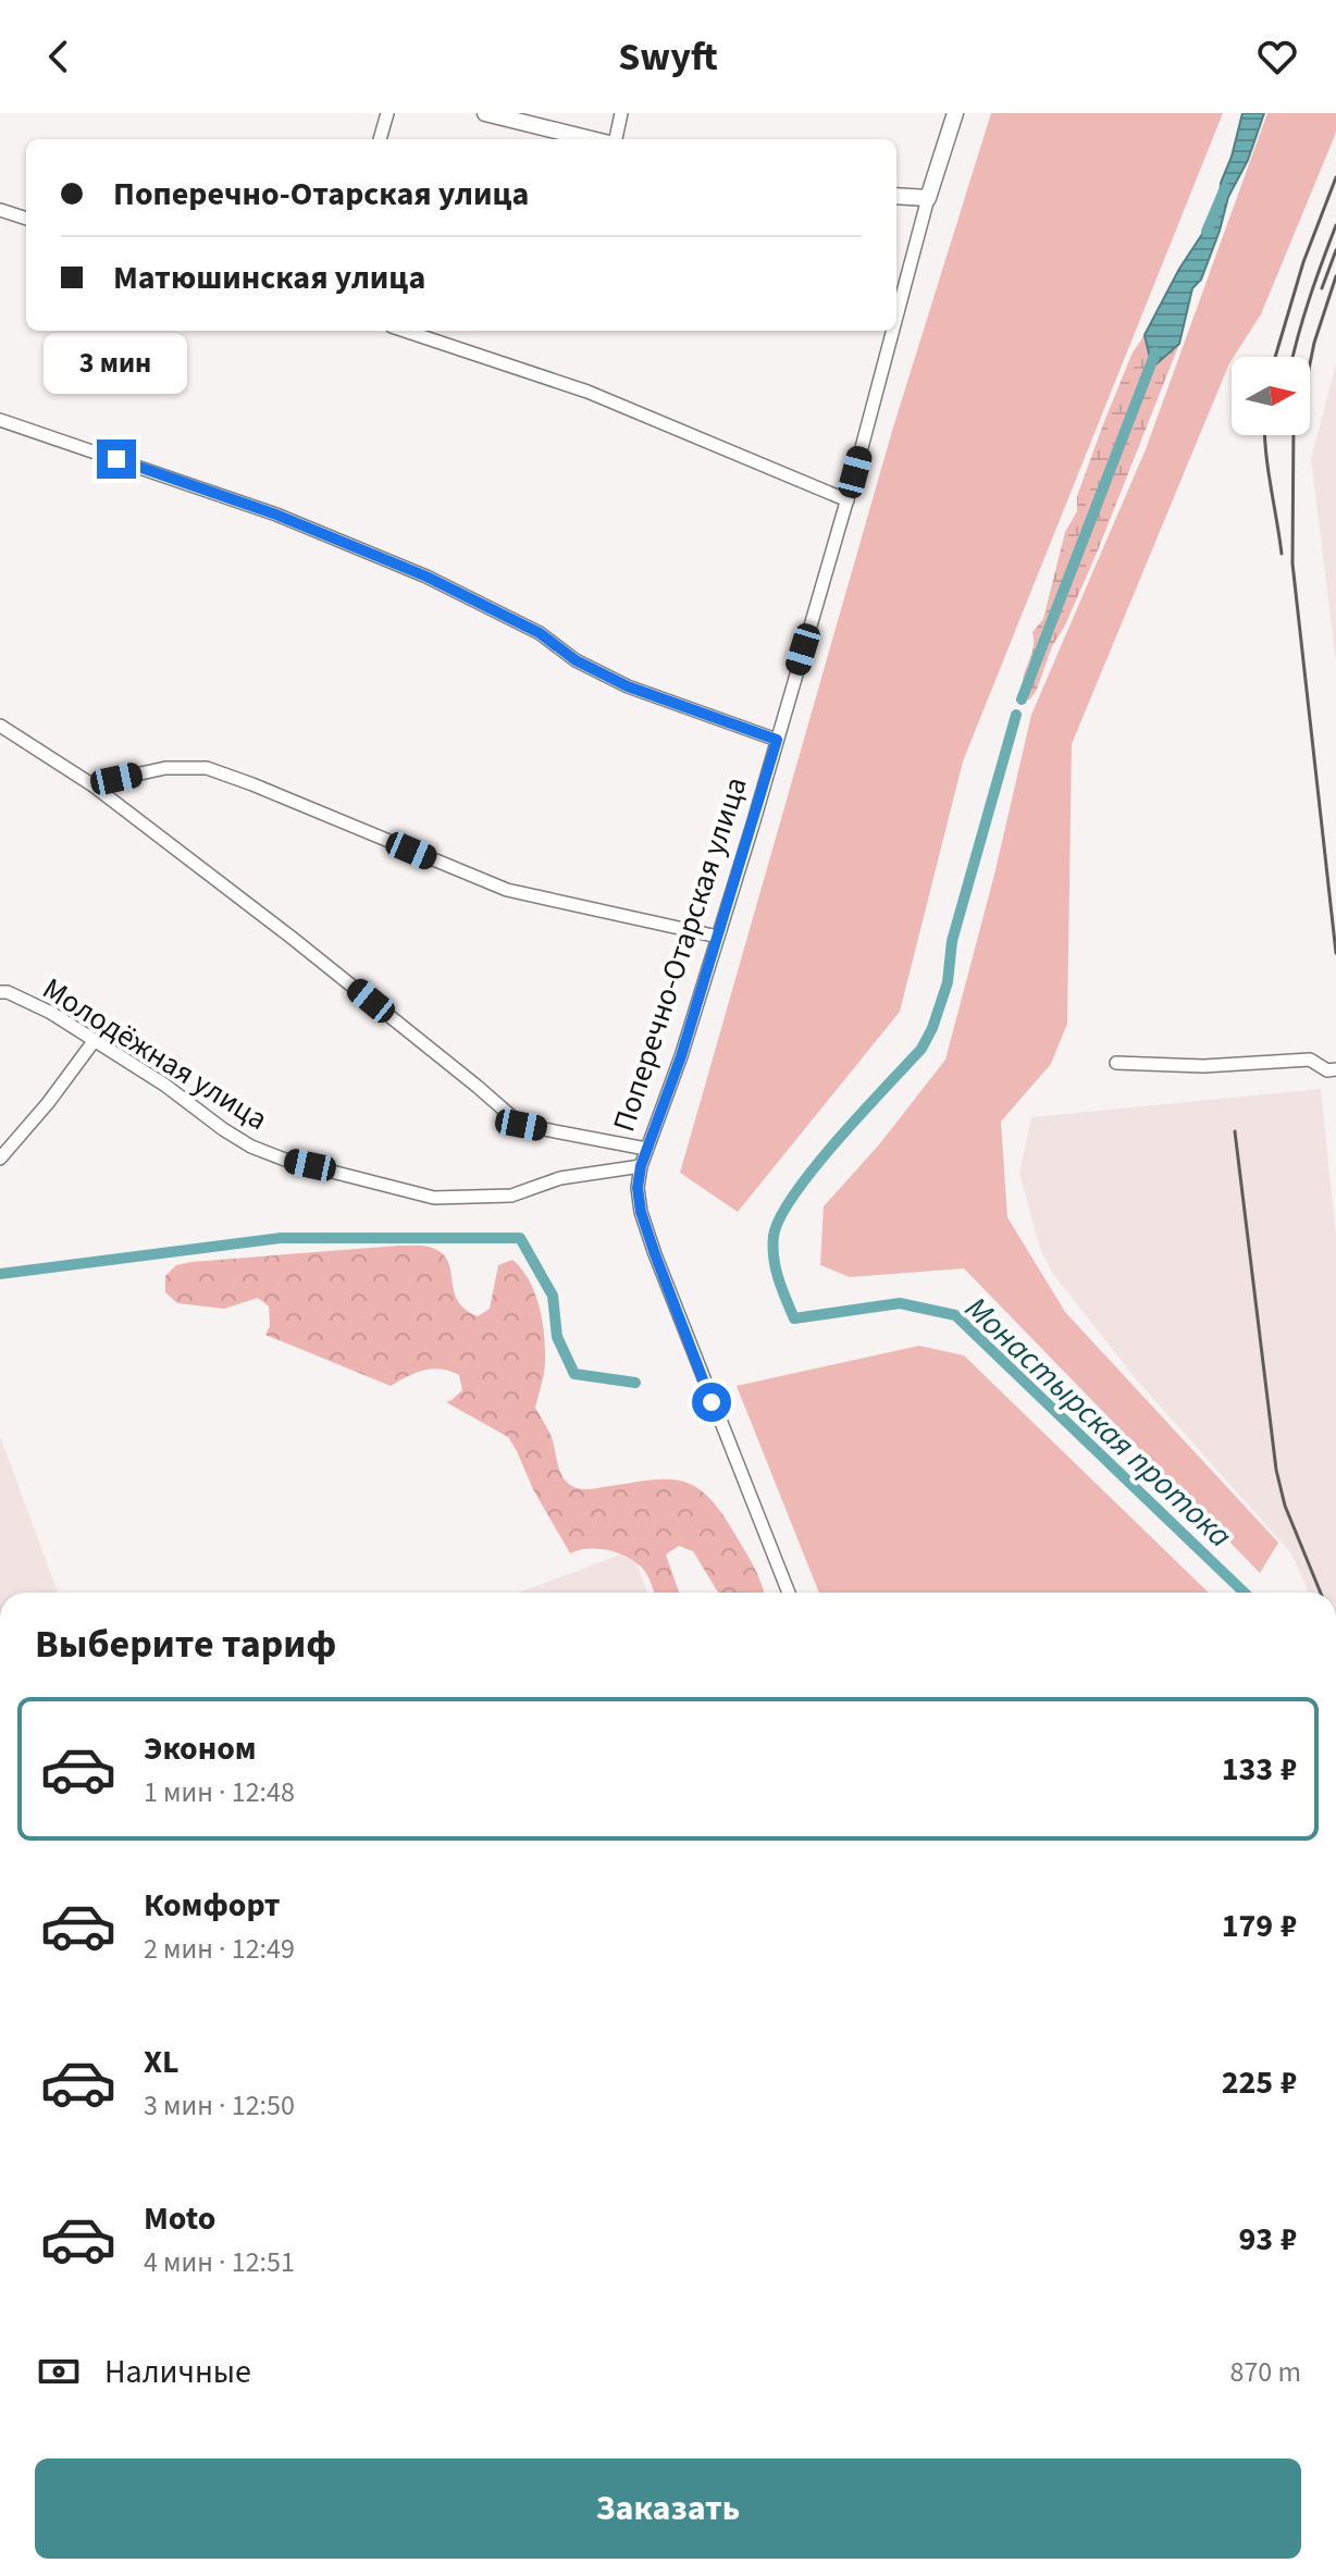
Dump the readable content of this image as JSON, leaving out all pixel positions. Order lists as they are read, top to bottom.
{
  "streets": {
    "street": ["Поперечно-Отарская улица", "Молодёжная улица"]
  },
  "crossings": [
    ["Поперечно-Отарская улица", "Молодёжная улица"]
  ],
  "water": ["Монастырская протока"],
  "north": "right",
  "page": {
    "header": "Swyft",
    "banner": ["Поперечно-Отарская улица", "Матюшинская улица"],
    "bubble": "3 мин",
    "heading": "Выберите тариф",
    "list": [
      {
        "name": "Эконом",
        "note": "1 мин · 12:48",
        "value": "133 ₽"
      },
      {
        "name": "Комфорт",
        "note": "2 мин · 12:49",
        "value": "179 ₽"
      },
      {
        "name": "XL",
        "note": "3 мин · 12:50",
        "value": "225 ₽"
      },
      {
        "name": "Moto",
        "note": "4 мин · 12:51",
        "value": "93 ₽"
      }
    ],
    "pay": ["Наличные", "870 m"],
    "buttons": "Заказать"
  }
}
